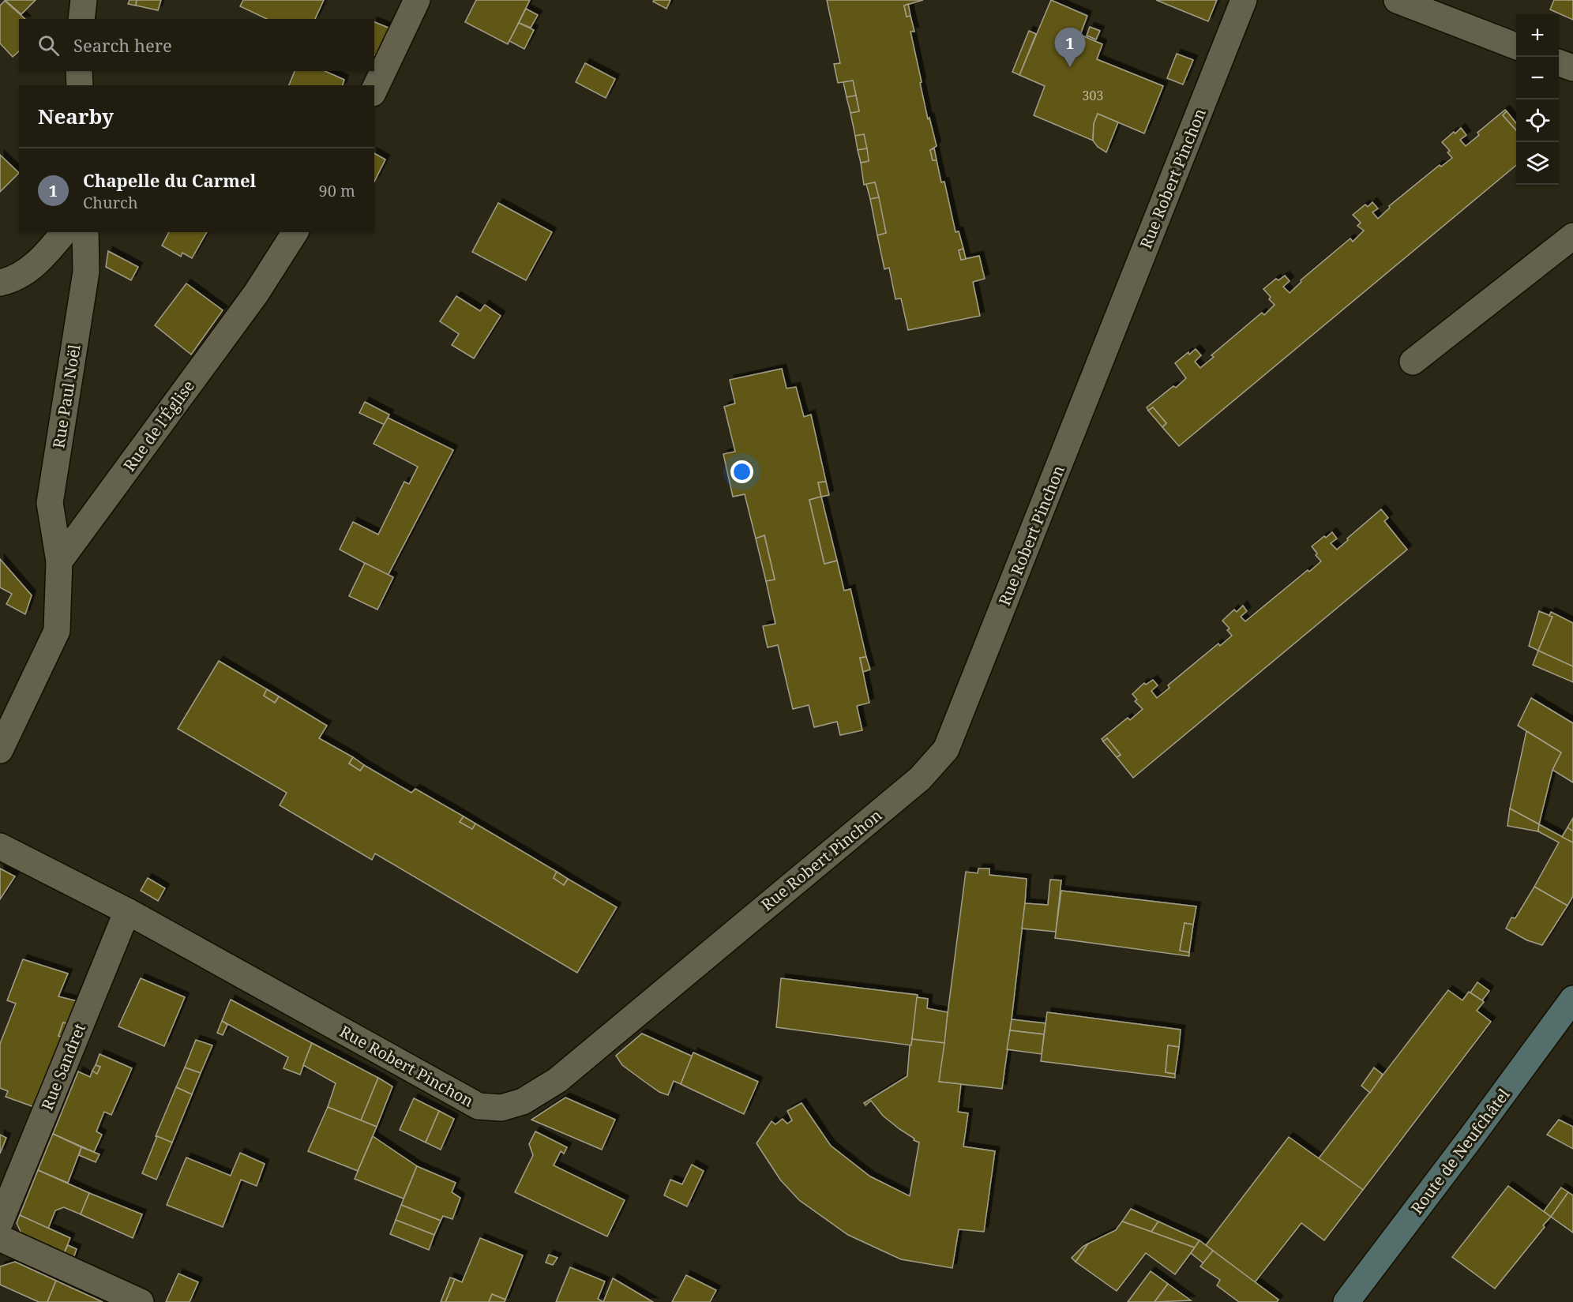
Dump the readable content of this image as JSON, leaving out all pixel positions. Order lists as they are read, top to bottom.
{
  "streets": {
    "main road": ["Route de Neufchâtel"],
    "street": [
      "Rue Robert Pinchon",
      "Rue Paul Noël",
      "Rue de l'Église",
      "Rue Sandret"
    ]
  },
  "crossings": [
    ["Rue Robert Pinchon", "Rue Sandret"],
    ["Rue Paul Noël", "Rue de l'Église"]
  ],
  "house_numbers": ["303"],
  "page": {
    "map_buttons": ["+", "−"],
    "search": "Search here",
    "pins": "1",
    "heading": "Nearby",
    "list": [
      {
        "mark": "1",
        "name": "Chapelle du Carmel",
        "note": "Church",
        "value": "90 m"
      }
    ]
  }
}
